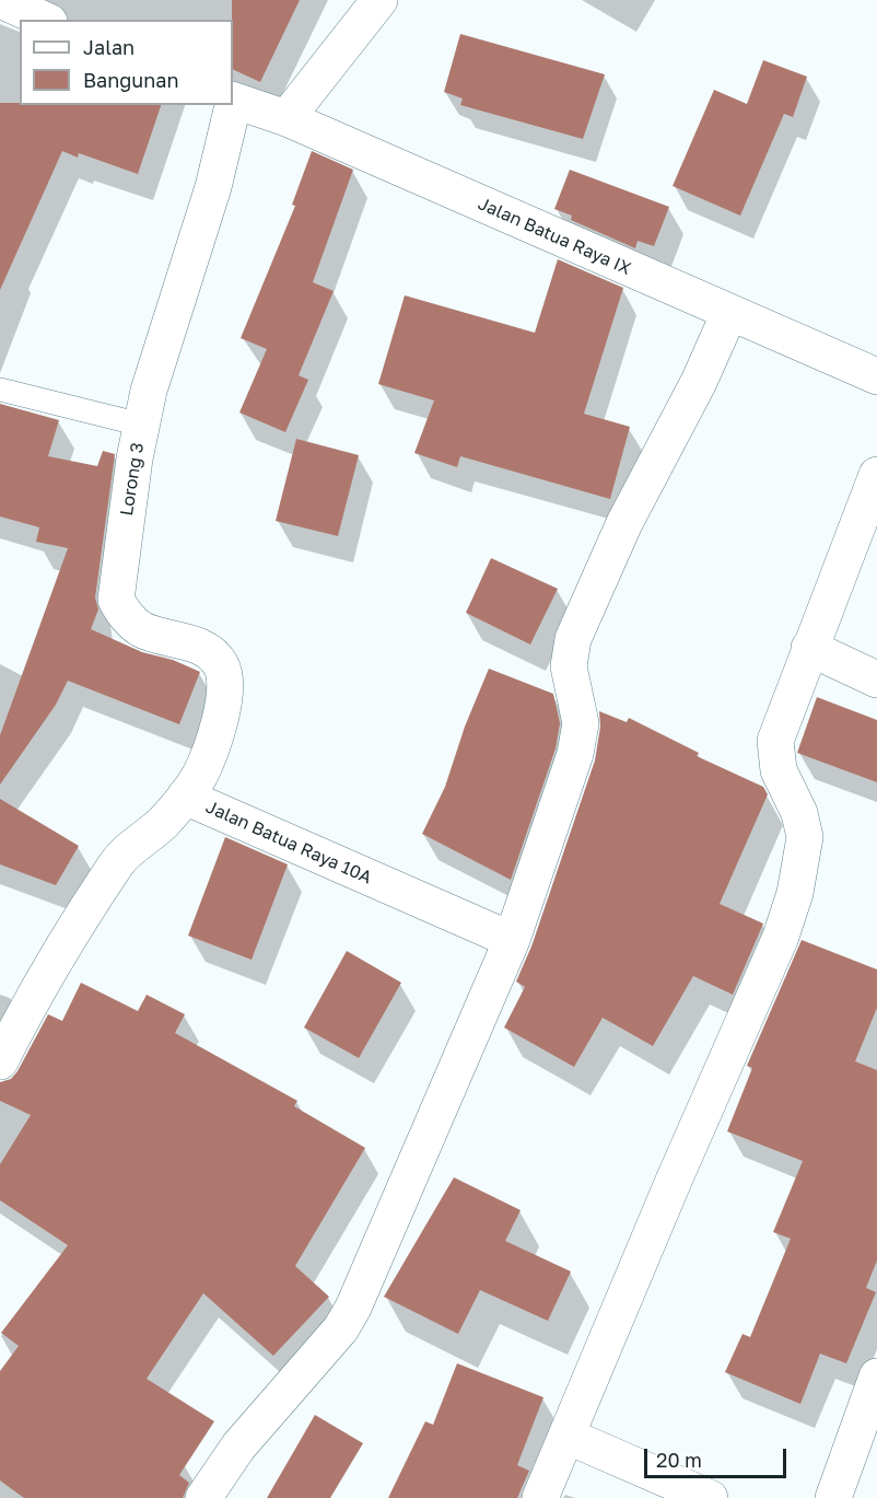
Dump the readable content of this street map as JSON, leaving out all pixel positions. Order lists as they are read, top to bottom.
{
  "streets": {
    "street": ["Jalan Batua Raya IX", "Lorong 3", "Jalan Batua Raya 10A"]
  },
  "crossings": [
    ["Lorong 3", "Jalan Batua Raya 10A"]
  ],
  "legend": ["Jalan", "Bangunan"],
  "scale_bar": "20 m"
}
